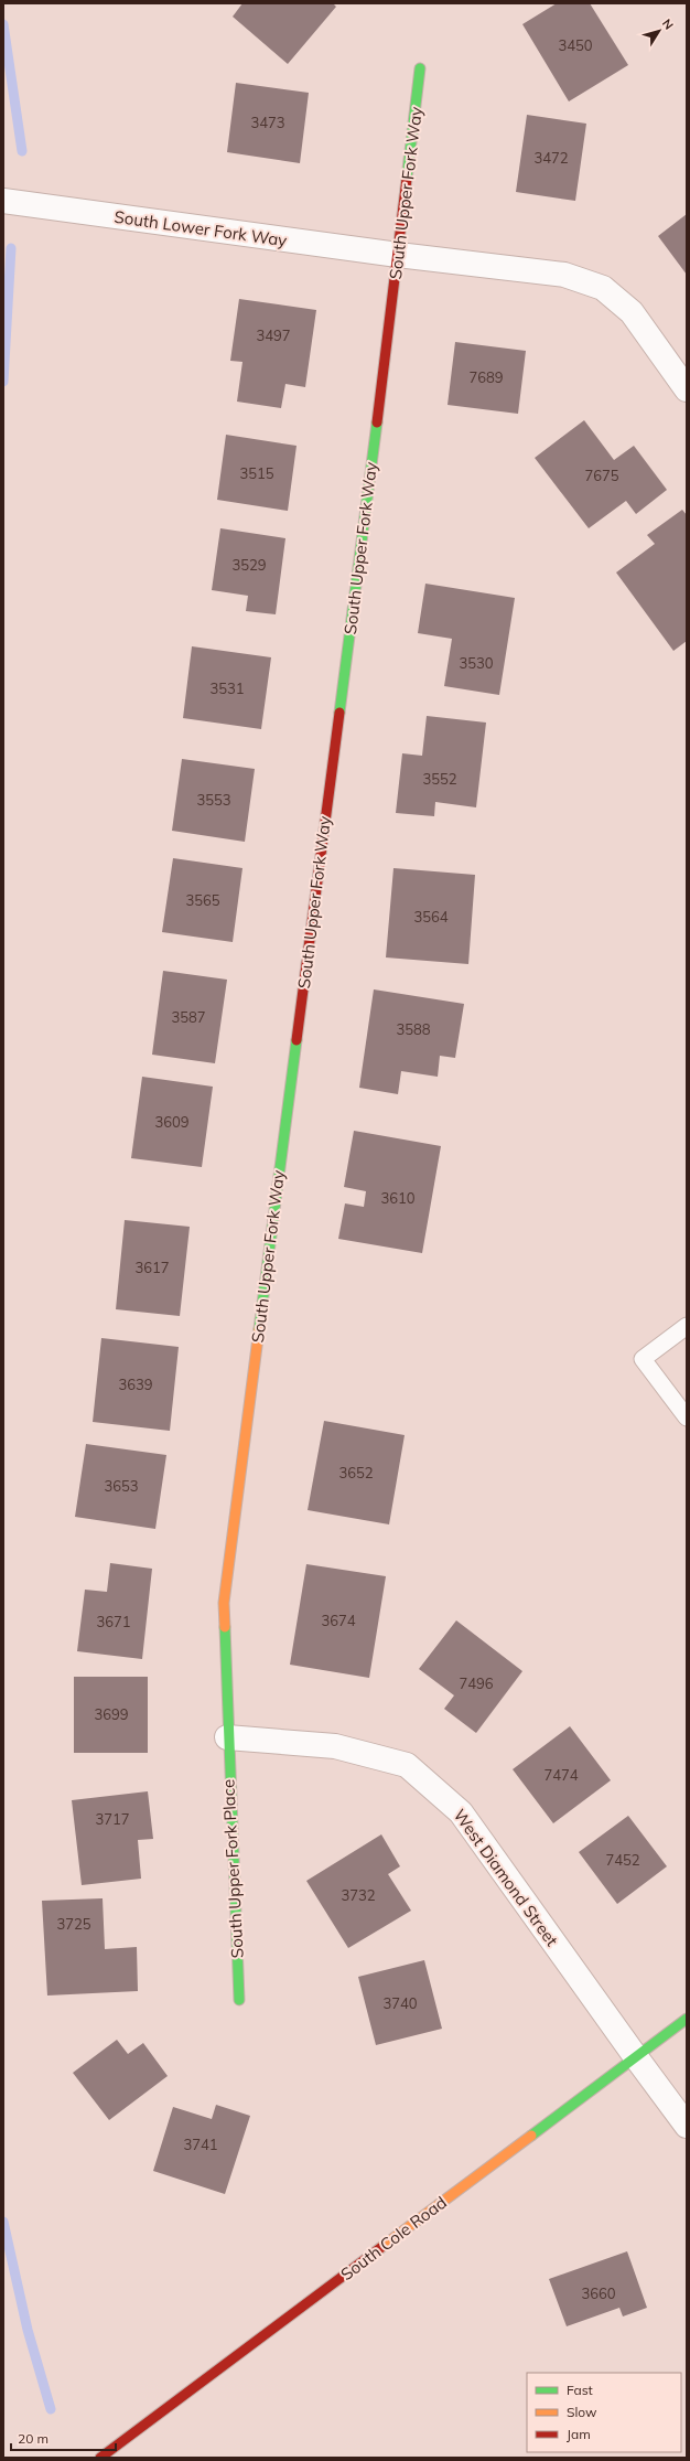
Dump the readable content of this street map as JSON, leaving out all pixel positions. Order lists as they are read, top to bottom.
{
  "streets": {
    "street": [
      "South Upper Fork Way",
      "South Lower Fork Way",
      "South Upper Fork Place",
      "West Diamond Street",
      "South Cole Road"
    ]
  },
  "crossings": [
    ["South Upper Fork Way", "South Lower Fork Way"],
    ["South Upper Fork Way", "South Upper Fork Place"],
    ["South Upper Fork Way", "West Diamond Street"],
    ["South Upper Fork Place", "West Diamond Street"],
    ["West Diamond Street", "South Cole Road"]
  ],
  "house_numbers": [
    "3450",
    "3473",
    "3472",
    "3497",
    "7689",
    "3515",
    "7675",
    "3529",
    "3530",
    "3531",
    "3552",
    "3553",
    "3565",
    "3564",
    "3587",
    "3588",
    "3609",
    "3610",
    "3617",
    "3639",
    "3652",
    "3653",
    "3674",
    "3671",
    "7496",
    "3699",
    "7474",
    "3717",
    "7452",
    "3732",
    "3725",
    "3740",
    "3741",
    "3660"
  ],
  "legend": ["Fast", "Slow", "Jam"],
  "scale_bar": "20 m",
  "north": "top right"
}
